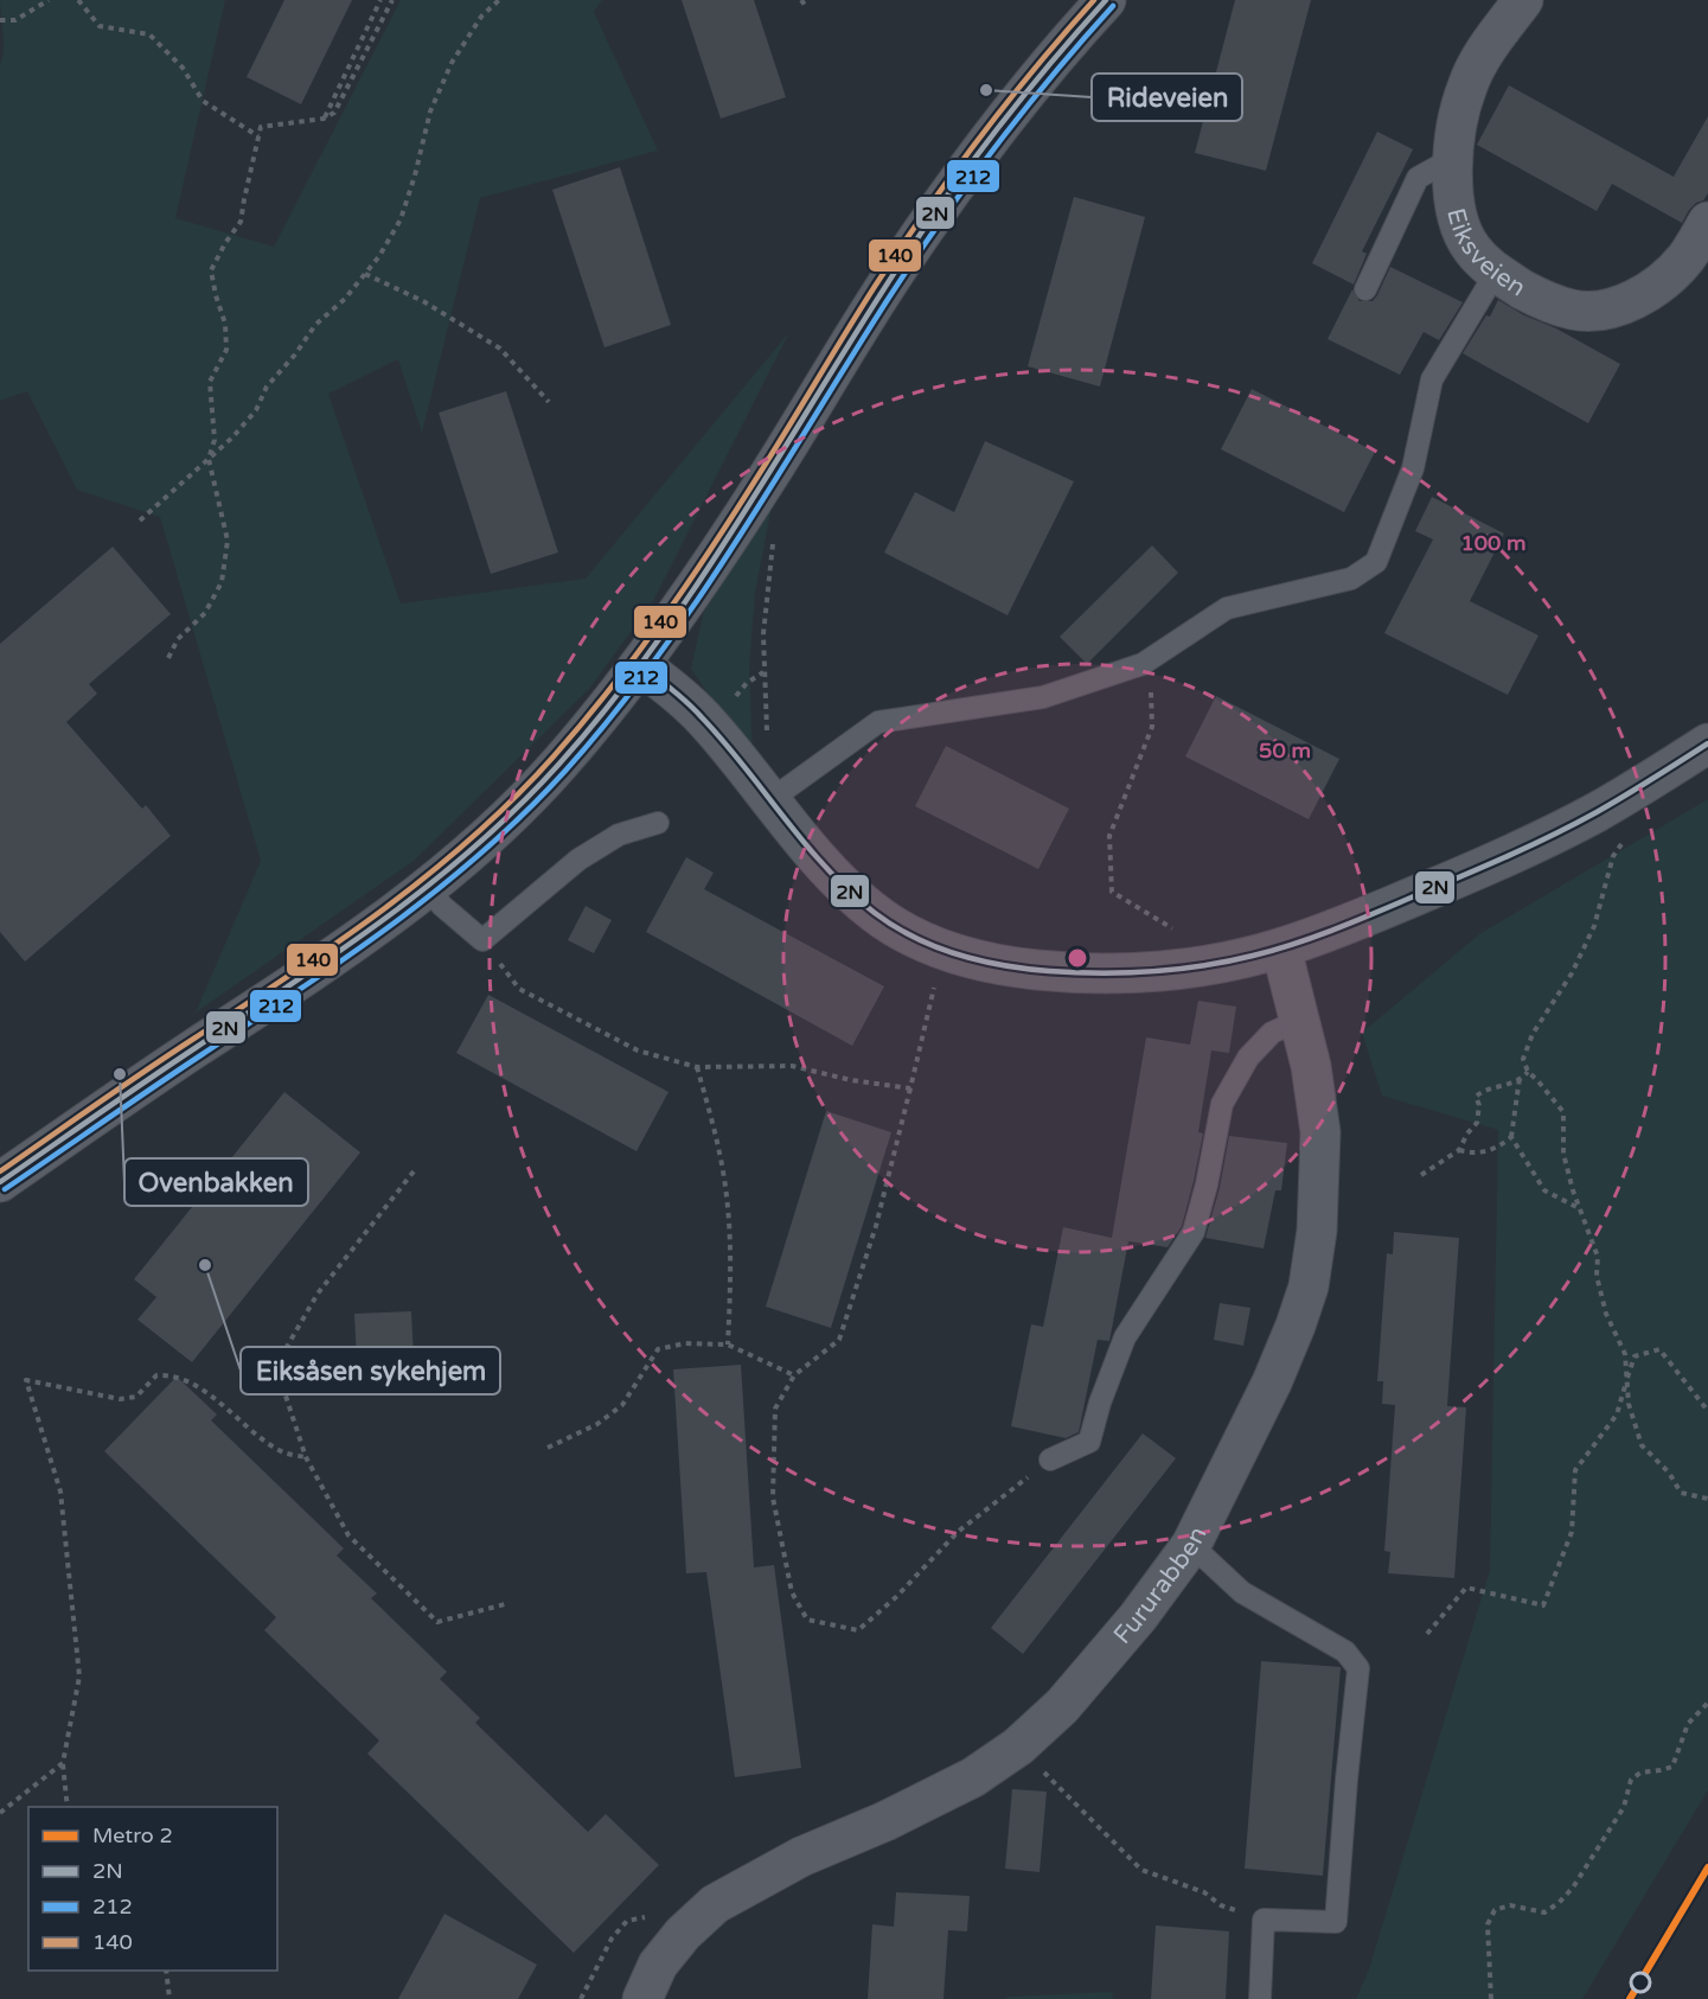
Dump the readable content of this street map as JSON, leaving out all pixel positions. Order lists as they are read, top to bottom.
{
  "streets": {
    "street": ["Eiksveien", "Fururabben"]
  },
  "places": ["Rideveien", "Ovenbakken", "Eiksåsen sykehjem"],
  "lines": [
    "transit line 2N",
    "transit line 140",
    "transit line 212",
    "metro line 2"
  ],
  "legend": [
    "Metro 2",
    "2N",
    "212",
    "140"
  ],
  "rings": ["100 m", "50 m"]
}
